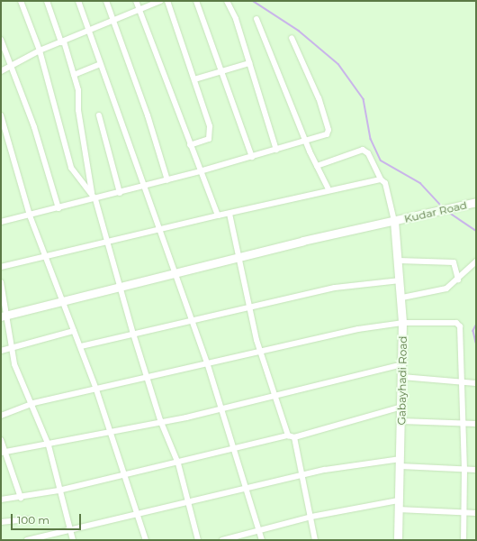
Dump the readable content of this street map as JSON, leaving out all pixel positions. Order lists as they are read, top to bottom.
{
  "streets": {
    "street": ["Kudar Road", "Gabayhadi Road"]
  },
  "crossings": [
    ["Kudar Road", "Gabayhadi Road"]
  ],
  "scale_bar": "100 m"
}
